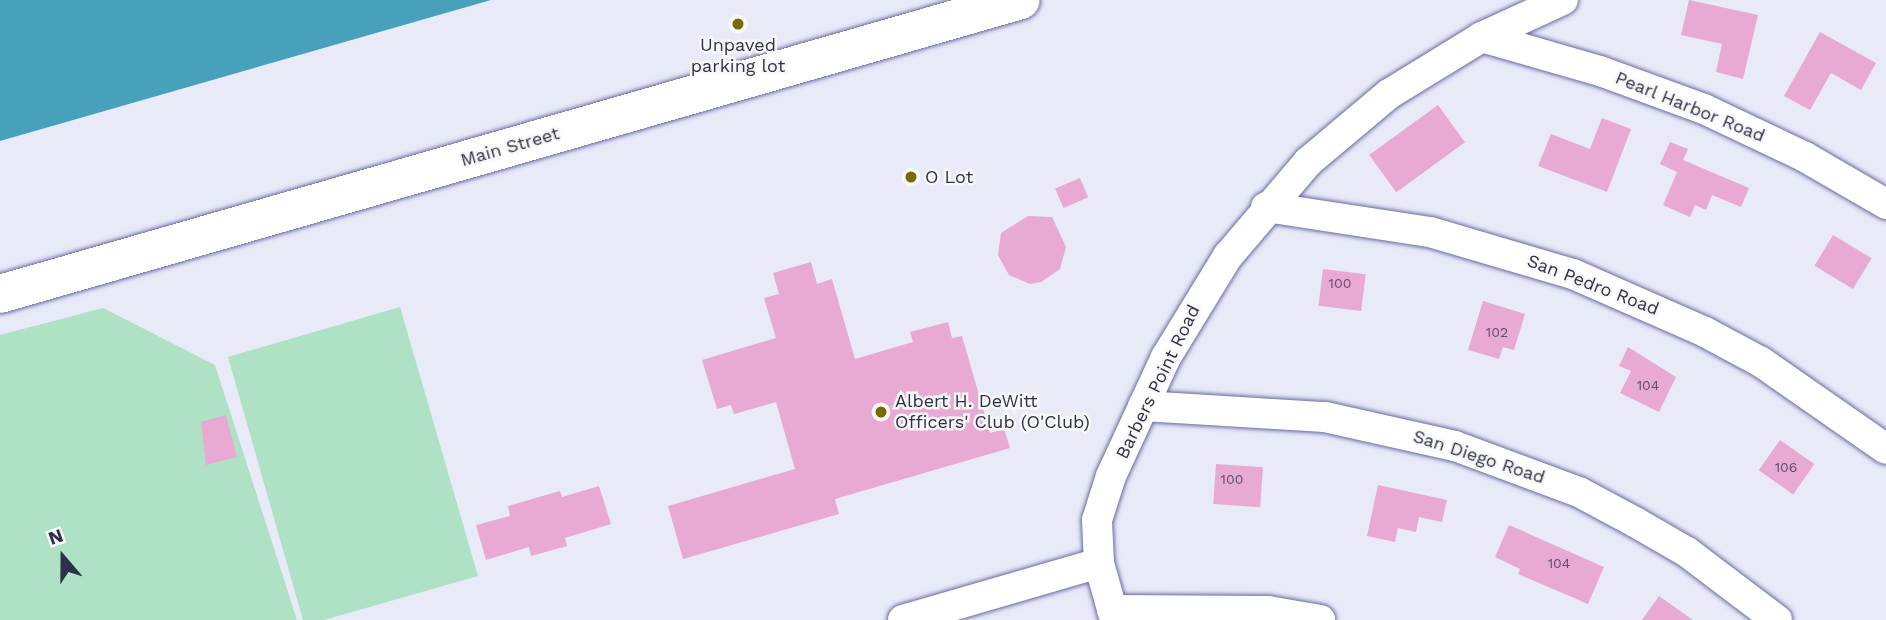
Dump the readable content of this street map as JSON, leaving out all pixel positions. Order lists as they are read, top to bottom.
{
  "streets": {
    "street": [
      "Pearl Harbor Road",
      "Main Street",
      "San Pedro Road",
      "Barbers Point Road",
      "San Diego Road"
    ]
  },
  "crossings": [
    ["Pearl Harbor Road", "Barbers Point Road"],
    ["San Pedro Road", "Barbers Point Road"],
    ["Barbers Point Road", "San Diego Road"]
  ],
  "places": ["Unpaved parking lot", "O Lot", "Albert H. DeWitt Officers' Club (O'Club)"],
  "house_numbers": [
    "100",
    "102",
    "104",
    "106",
    "100",
    "104"
  ],
  "north": "top"
}
